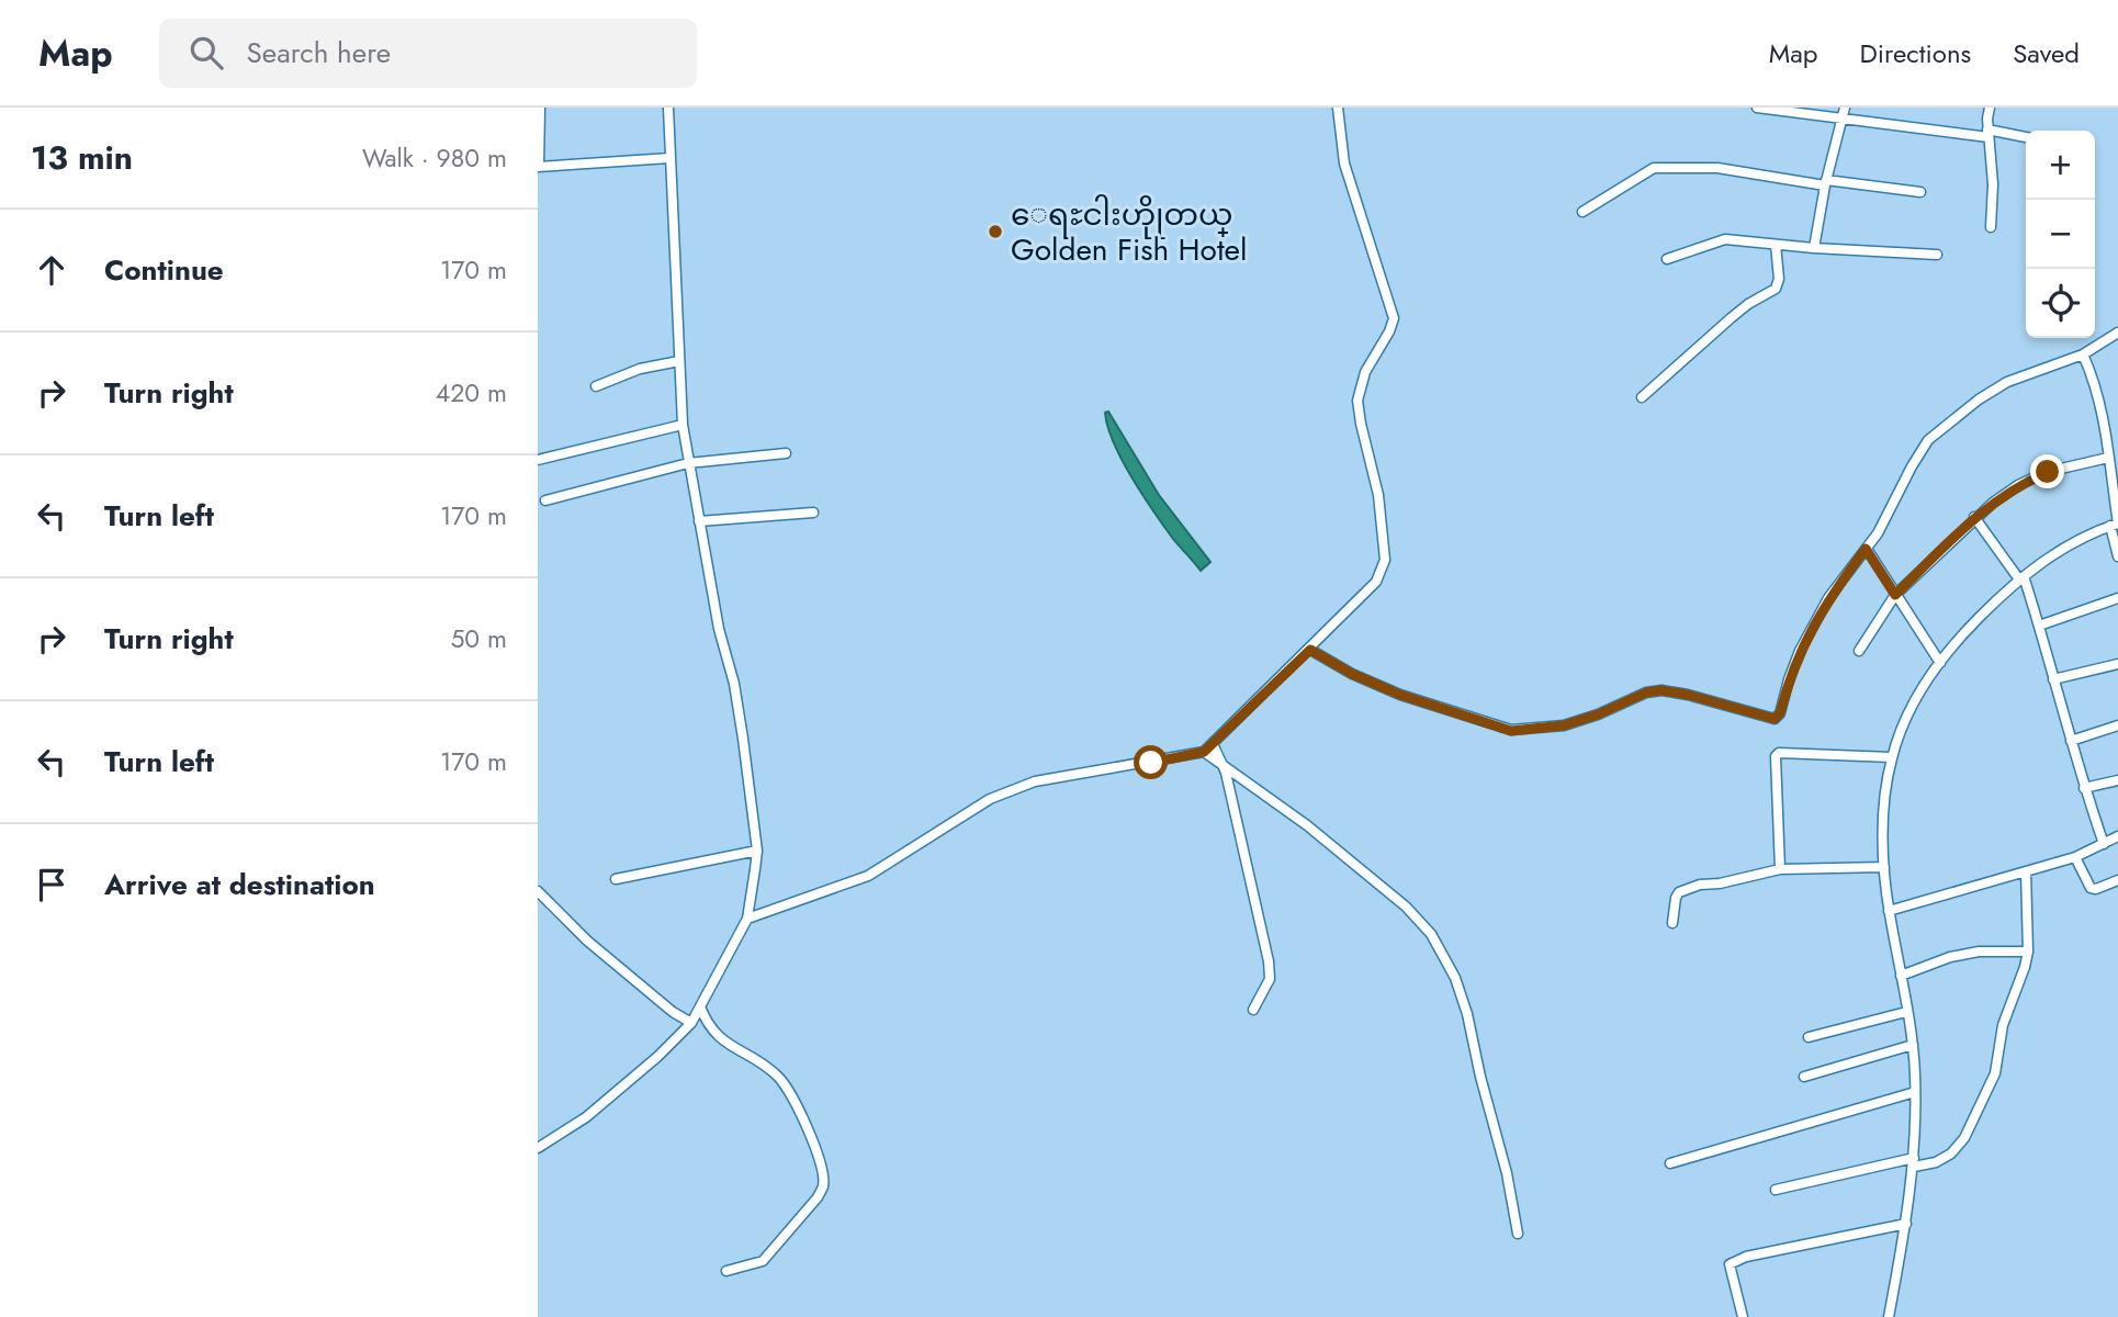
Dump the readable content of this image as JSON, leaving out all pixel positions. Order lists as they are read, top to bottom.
{
  "places": ["ေရႊငါးဟိုုတယ္ Golden Fish Hotel"],
  "page": {
    "header": "Map",
    "search": "Search here",
    "nav": ["Map", "Directions", "Saved"],
    "heading": ["13 min", "Walk · 980 m"],
    "map_buttons": ["+", "−"],
    "list": [
      ["Continue", "170 m"],
      ["Turn right", "420 m"],
      ["Turn left", "170 m"],
      ["Turn right", "50 m"],
      ["Turn left", "170 m"],
      "Arrive at destination"
    ]
  }
}
